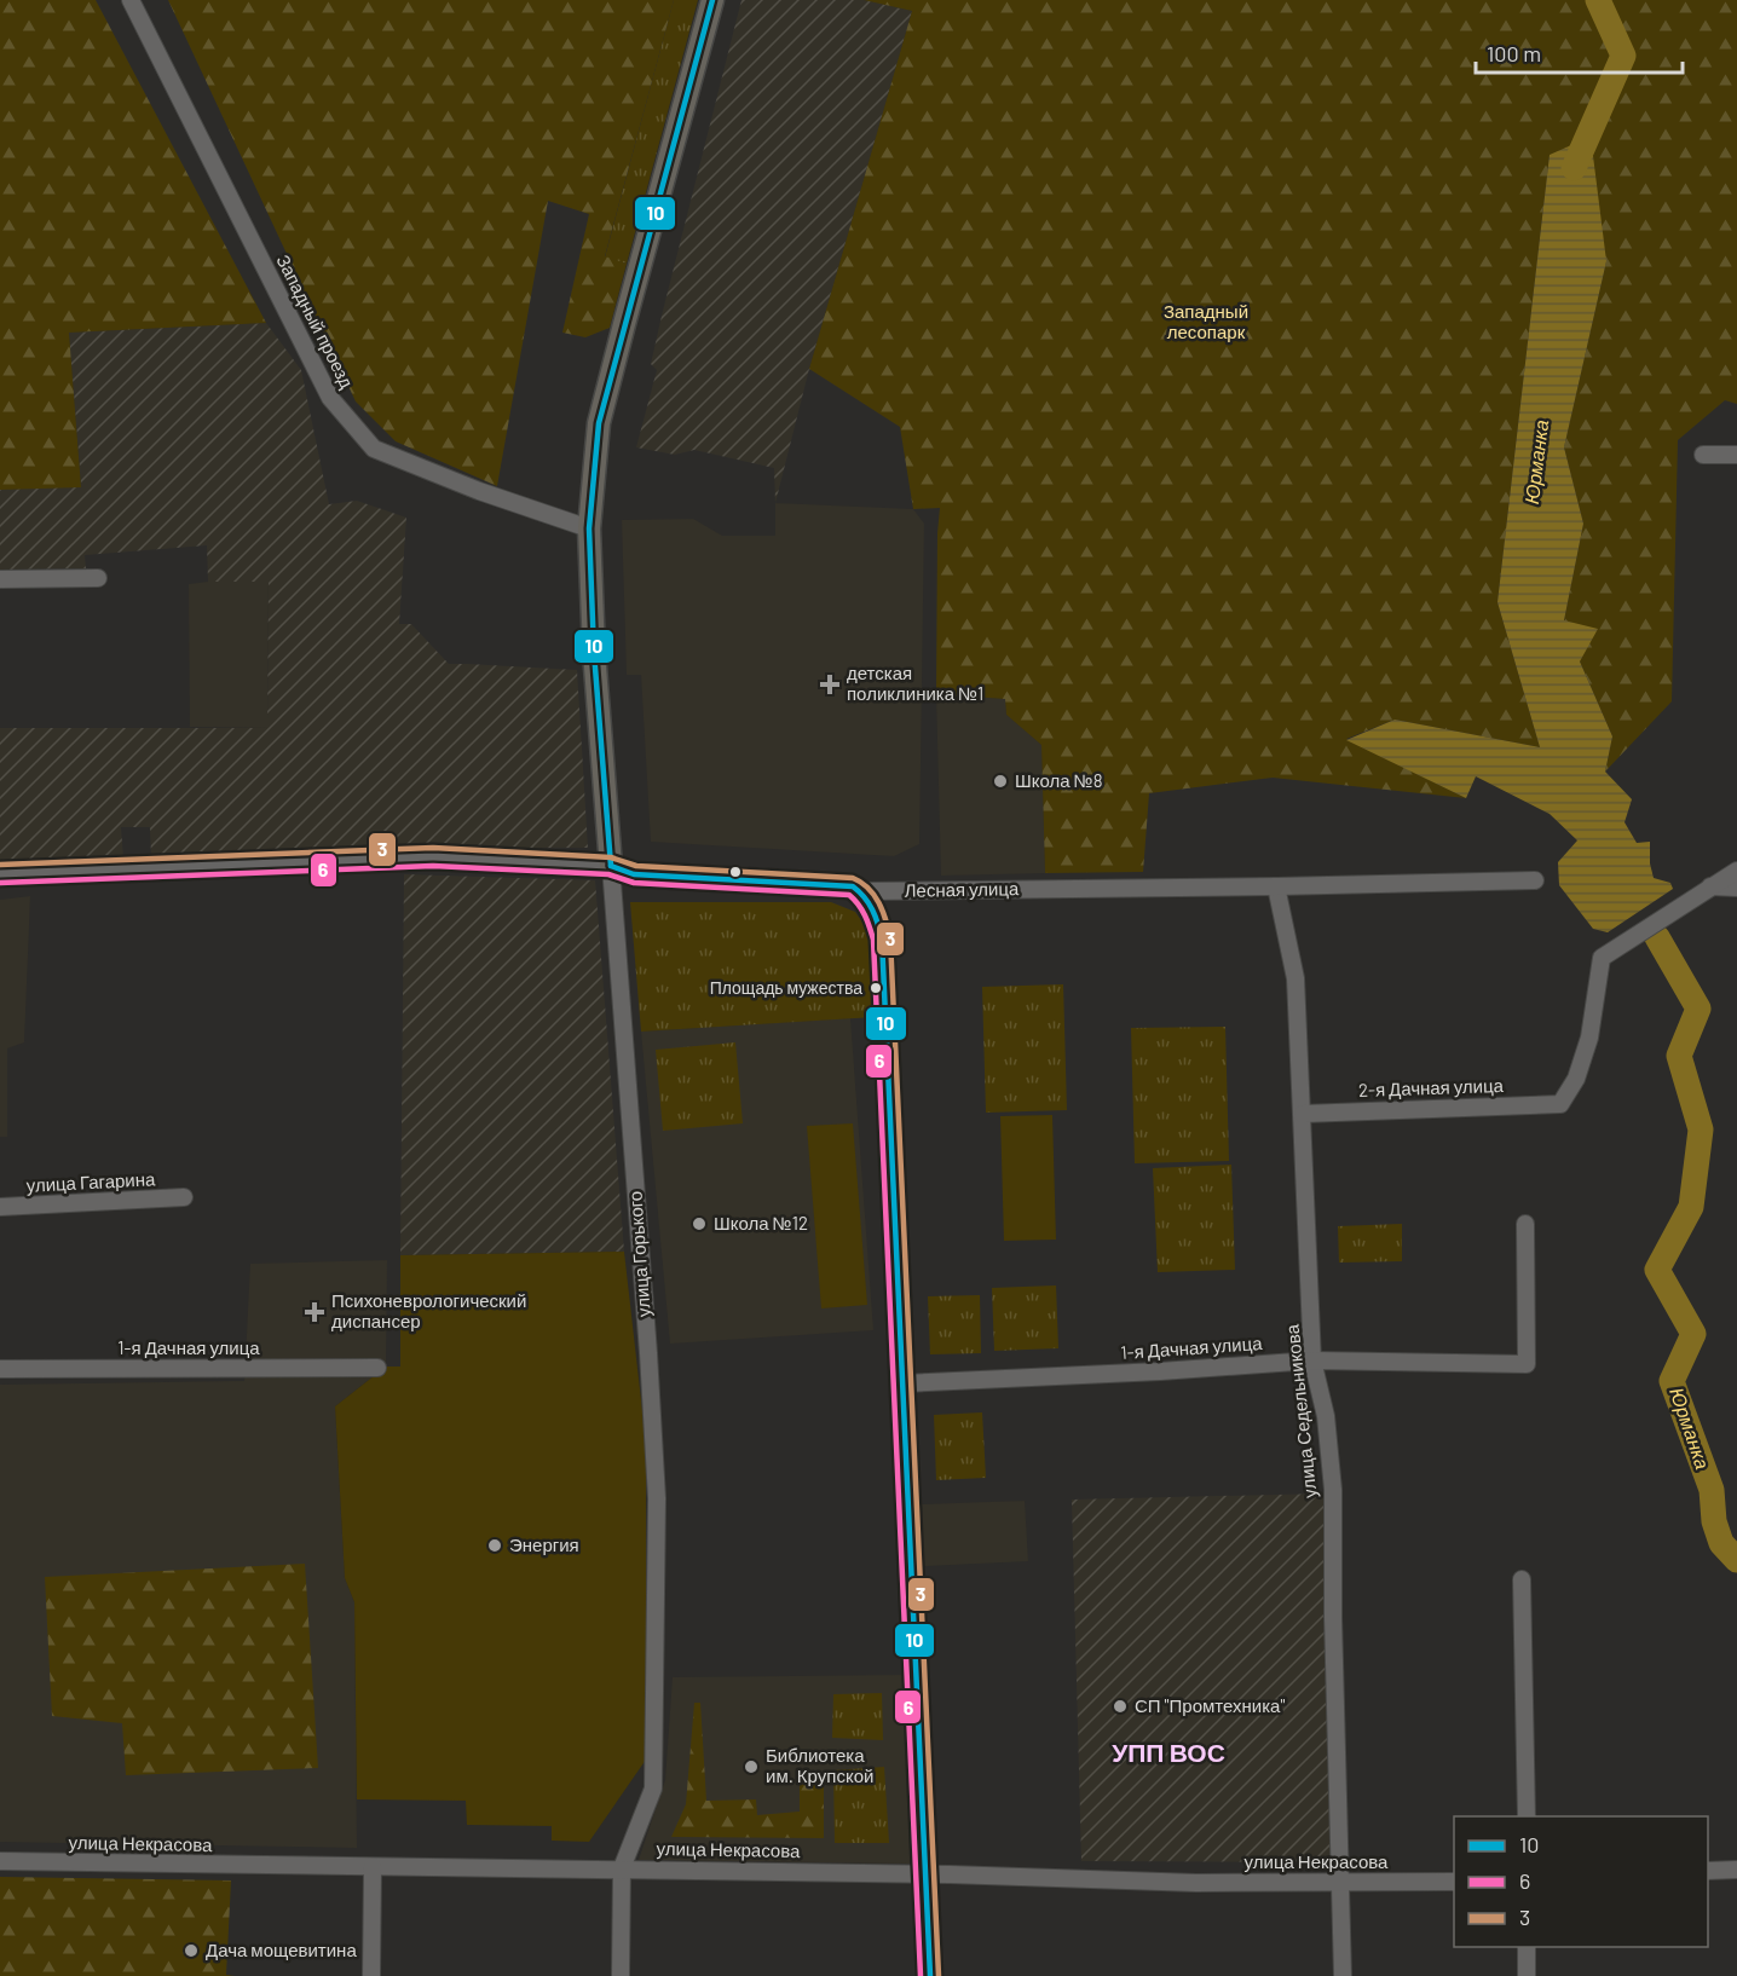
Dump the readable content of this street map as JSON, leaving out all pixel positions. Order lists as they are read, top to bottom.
{
  "streets": {
    "main road": ["Лесная улица", "улица Горького"],
    "street": [
      "Западный проезд",
      "2-я Дачная улица",
      "улица Гагарина",
      "1-я Дачная улица",
      "улица Седельникова",
      "улица Некрасова"
    ]
  },
  "crossings": [
    ["Западный проезд", "улица Горького"],
    ["Лесная улица", "улица Горького"],
    ["Лесная улица", "улица Седельникова"],
    ["2-я Дачная улица", "улица Седельникова"],
    ["улица Горького", "улица Некрасова"],
    ["1-я Дачная улица", "улица Седельникова"],
    ["улица Седельникова", "улица Некрасова"]
  ],
  "districts": ["УПП ВОС"],
  "water": ["Юрманка"],
  "parks": ["Западный лесопарк"],
  "places": {
    "health": ["детская поликлиника №1", "Психоневрологический диспансер"],
    "other": [
      "Школа №8",
      "Площадь мужества",
      "Школа №12",
      "Энергия",
      "СП \"Промтехника\"",
      "Библиотека им. Крупской",
      "Дача мощевитина"
    ]
  },
  "lines": ["transit line 10", "transit line 3", "transit line 6"],
  "legend": ["10", "6", "3"],
  "scale_bar": "100 m"
}
